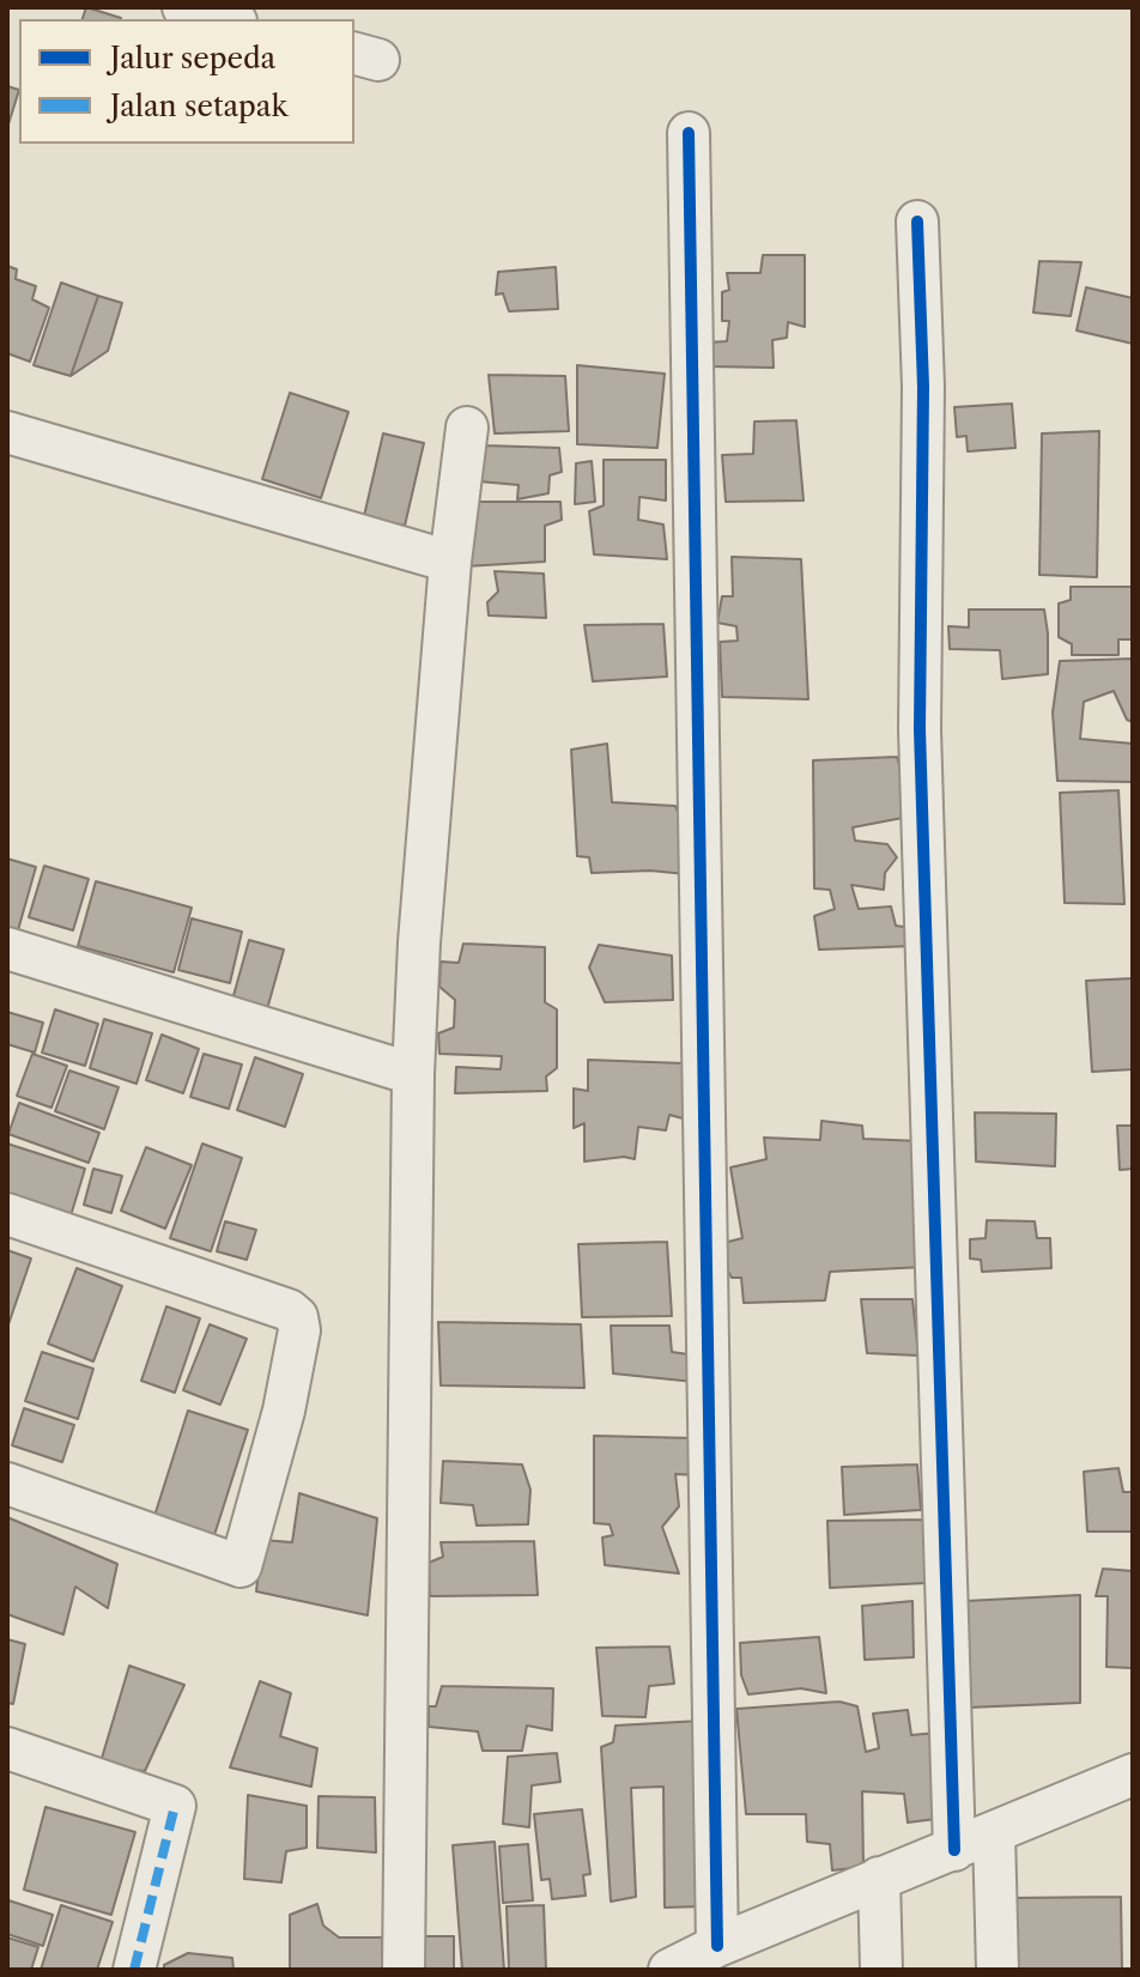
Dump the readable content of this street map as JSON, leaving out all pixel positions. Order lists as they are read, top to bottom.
{
  "legend": ["Jalur sepeda", "Jalan setapak"]
}
